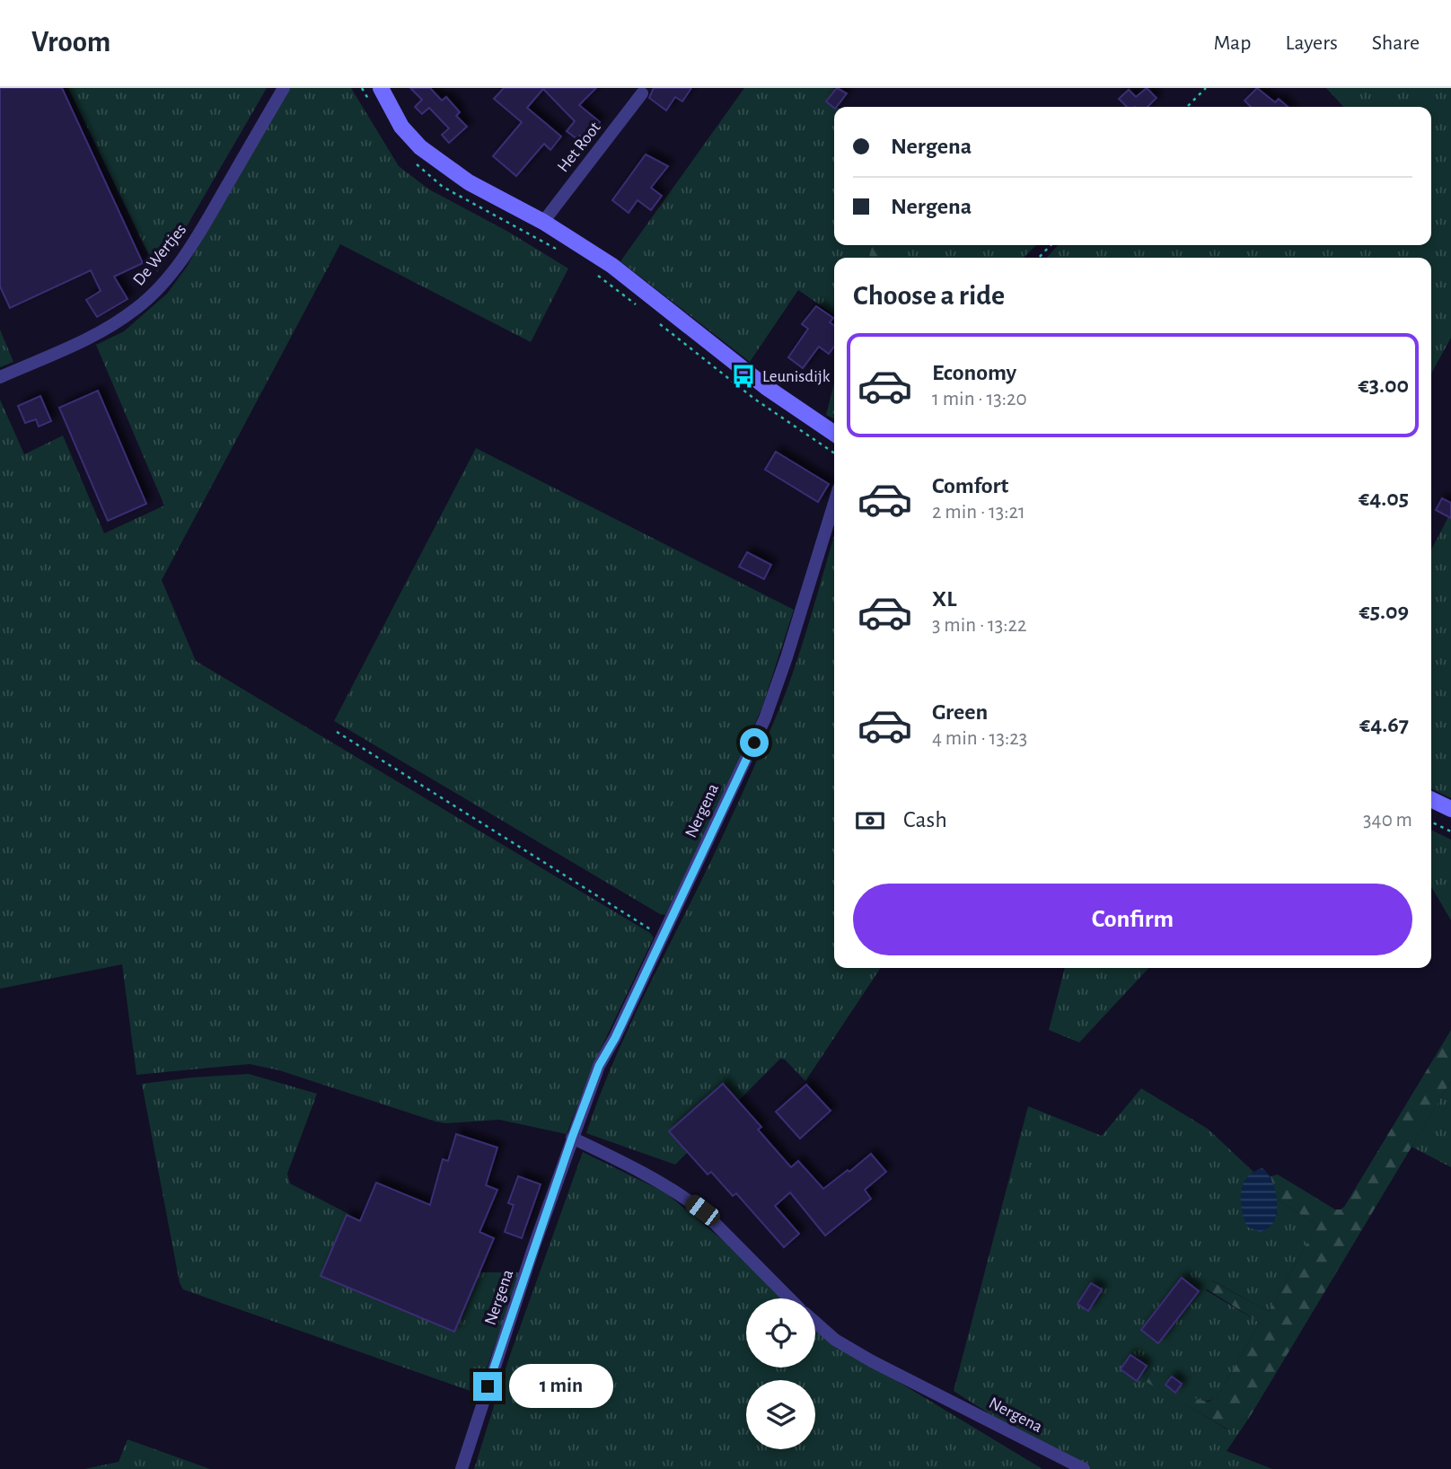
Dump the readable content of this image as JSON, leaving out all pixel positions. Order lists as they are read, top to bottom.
{
  "streets": {
    "street": ["Het Root", "De Wertjes", "Nergena"]
  },
  "places": {
    "bus stop": ["Leunisdijk"]
  },
  "page": {
    "header": "Vroom",
    "nav": ["Map", "Layers", "Share"],
    "banner": ["Nergena", "Nergena"],
    "heading": "Choose a ride",
    "list": [
      {
        "name": "Economy",
        "note": "1 min · 13:20",
        "value": "€3.00"
      },
      {
        "name": "Comfort",
        "note": "2 min · 13:21",
        "value": "€4.05"
      },
      {
        "name": "XL",
        "note": "3 min · 13:22",
        "value": "€5.09"
      },
      {
        "name": "Green",
        "note": "4 min · 13:23",
        "value": "€4.67"
      }
    ],
    "pay": ["Cash", "340 m"],
    "buttons": "Confirm",
    "bubble": "1 min"
  }
}
